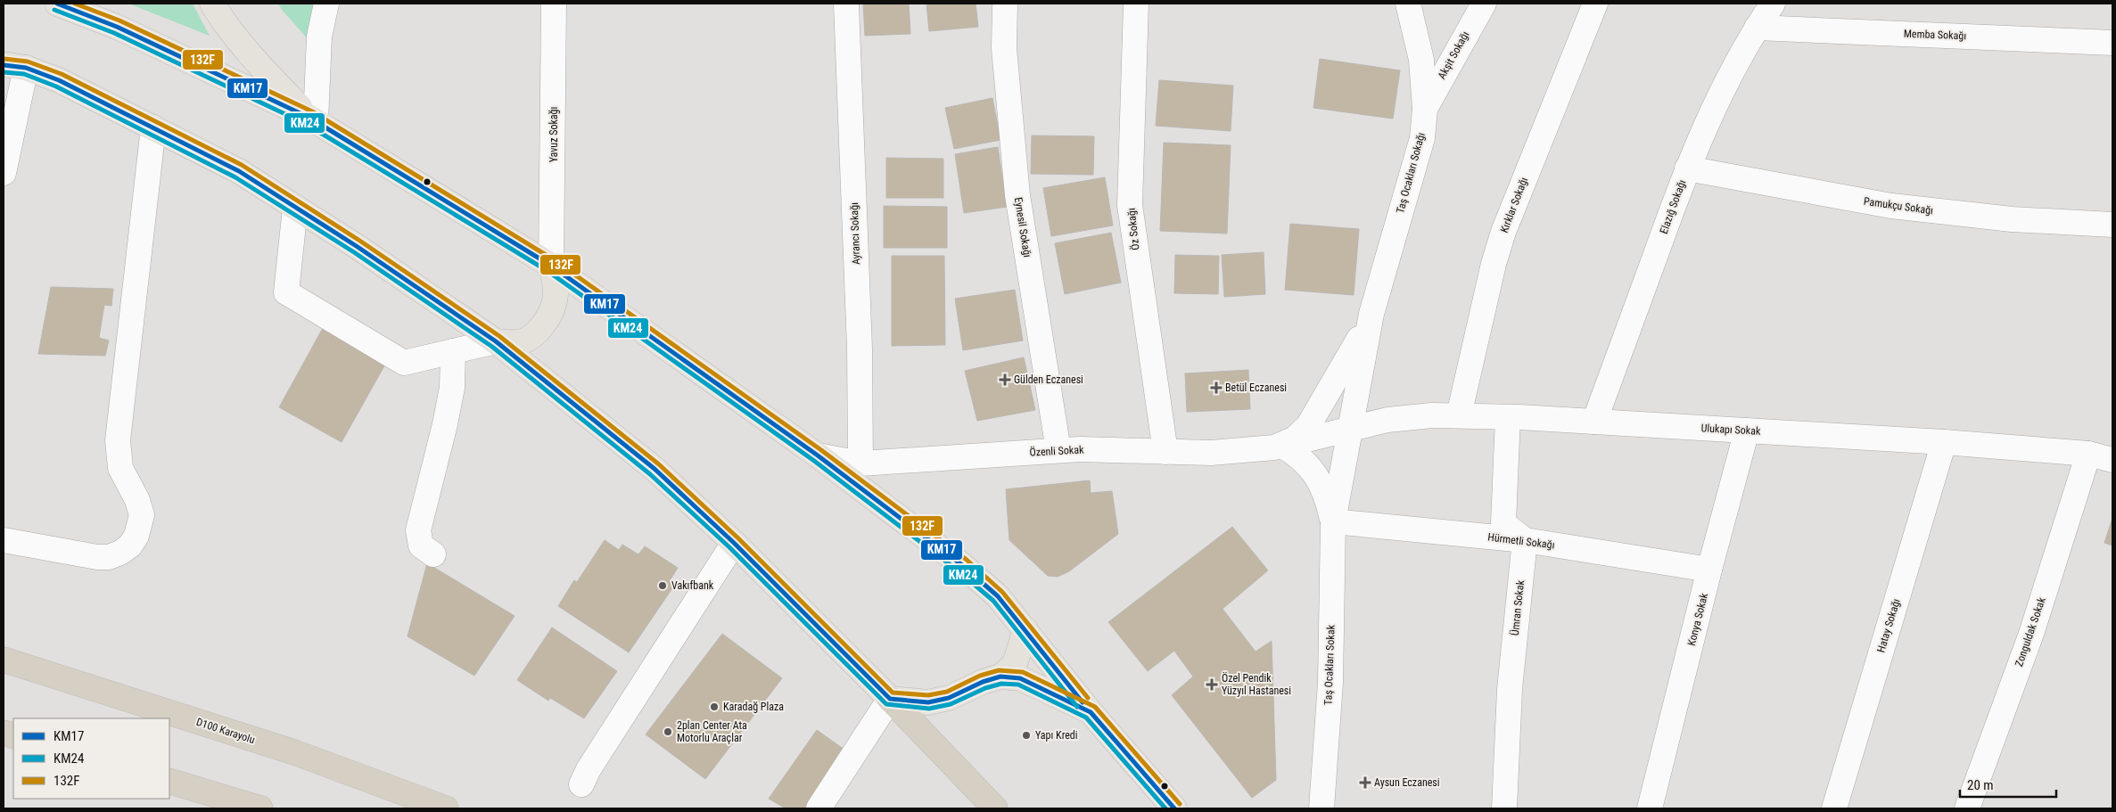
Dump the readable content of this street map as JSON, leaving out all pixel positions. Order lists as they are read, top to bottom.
{
  "streets": {
    "highway": ["D100 Karayolu"],
    "street": [
      "Memba Sokağı",
      "Akşit Sokağı",
      "Yavuz Sokağı",
      "Taş Ocakları Sokağı",
      "Kırklar Sokağı",
      "Pamukçu Sokağı",
      "Elazığ Sokağı",
      "Eynesil Sokağı",
      "Öz Sokağı",
      "Ayrancı Sokağı",
      "Ulukapı Sokak",
      "Özenli Sokak",
      "Hürmetli Sokağı",
      "Ümran Sokak",
      "Konya Sokak",
      "Hatay Sokağı",
      "Zonguldak Sokak",
      "Taş Ocakları Sokak"
    ]
  },
  "crossings": [
    ["Memba Sokağı", "Elazığ Sokağı"],
    ["Akşit Sokağı", "Taş Ocakları Sokağı"],
    ["Kırklar Sokağı", "Ulukapı Sokak"],
    ["Pamukçu Sokağı", "Elazığ Sokağı"],
    ["Elazığ Sokağı", "Ulukapı Sokak"],
    ["Eynesil Sokağı", "Özenli Sokak"],
    ["Öz Sokağı", "Özenli Sokak"],
    ["Ayrancı Sokağı", "Özenli Sokak"],
    ["Ulukapı Sokak", "Özenli Sokak"],
    ["Ulukapı Sokak", "Konya Sokak"],
    ["Ulukapı Sokak", "Hatay Sokağı"],
    ["Ulukapı Sokak", "Zonguldak Sokak"],
    ["Hürmetli Sokağı", "Ümran Sokak"],
    ["Hürmetli Sokağı", "Konya Sokak"],
    ["Hürmetli Sokağı", "Taş Ocakları Sokak"]
  ],
  "places": {
    "health": [
      "Gülden Eczanesi",
      "Betül Eczanesi",
      "Özel Pendik Yüzyıl Hastanesi",
      "Aysun Eczanesi"
    ],
    "other": [
      "Vakıfbank",
      "Karadağ Plaza",
      "2plan Center Ata Motorlu Araçlar",
      "Yapı Kredi"
    ]
  },
  "lines": ["transit line KM17", "transit line 132F", "transit line KM24"],
  "legend": ["KM17", "KM24", "132F"],
  "scale_bar": "20 m"
}
